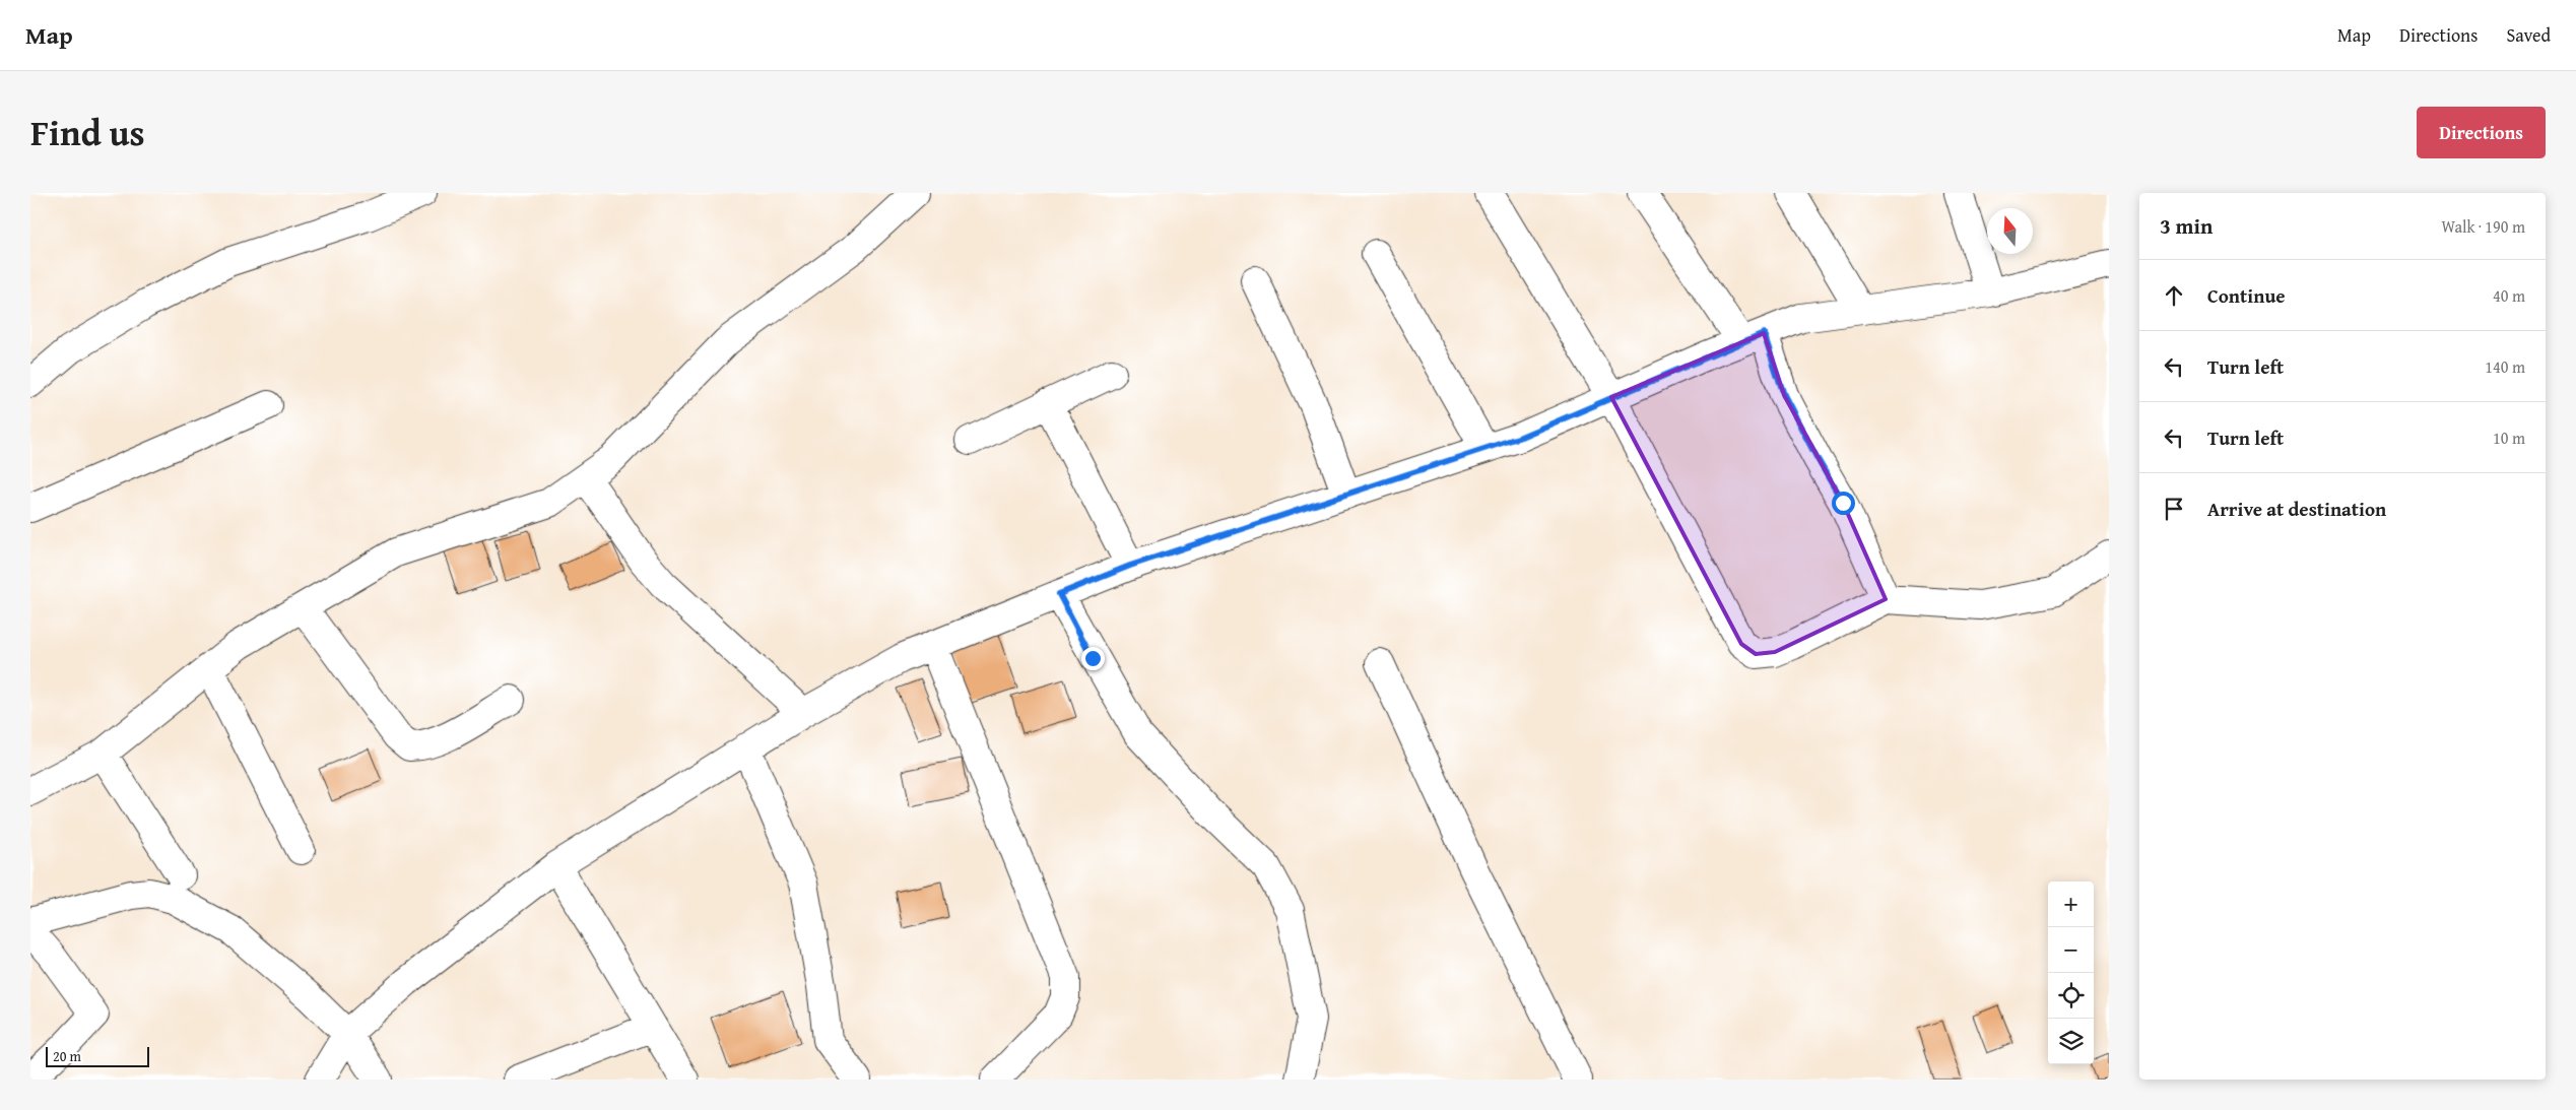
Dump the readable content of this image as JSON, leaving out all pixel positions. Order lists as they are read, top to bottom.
{
  "scale_bar": "20 m",
  "north": "top",
  "page": {
    "header": "Map",
    "nav": ["Map", "Directions", "Saved"],
    "title": "Find us",
    "buttons": "Directions",
    "heading": ["3 min", "Walk · 190 m"],
    "list": [
      ["Continue", "40 m"],
      ["Turn left", "140 m"],
      ["Turn left", "10 m"],
      "Arrive at destination"
    ],
    "map_buttons": ["+", "−"],
    "scale": "20 m"
  }
}
